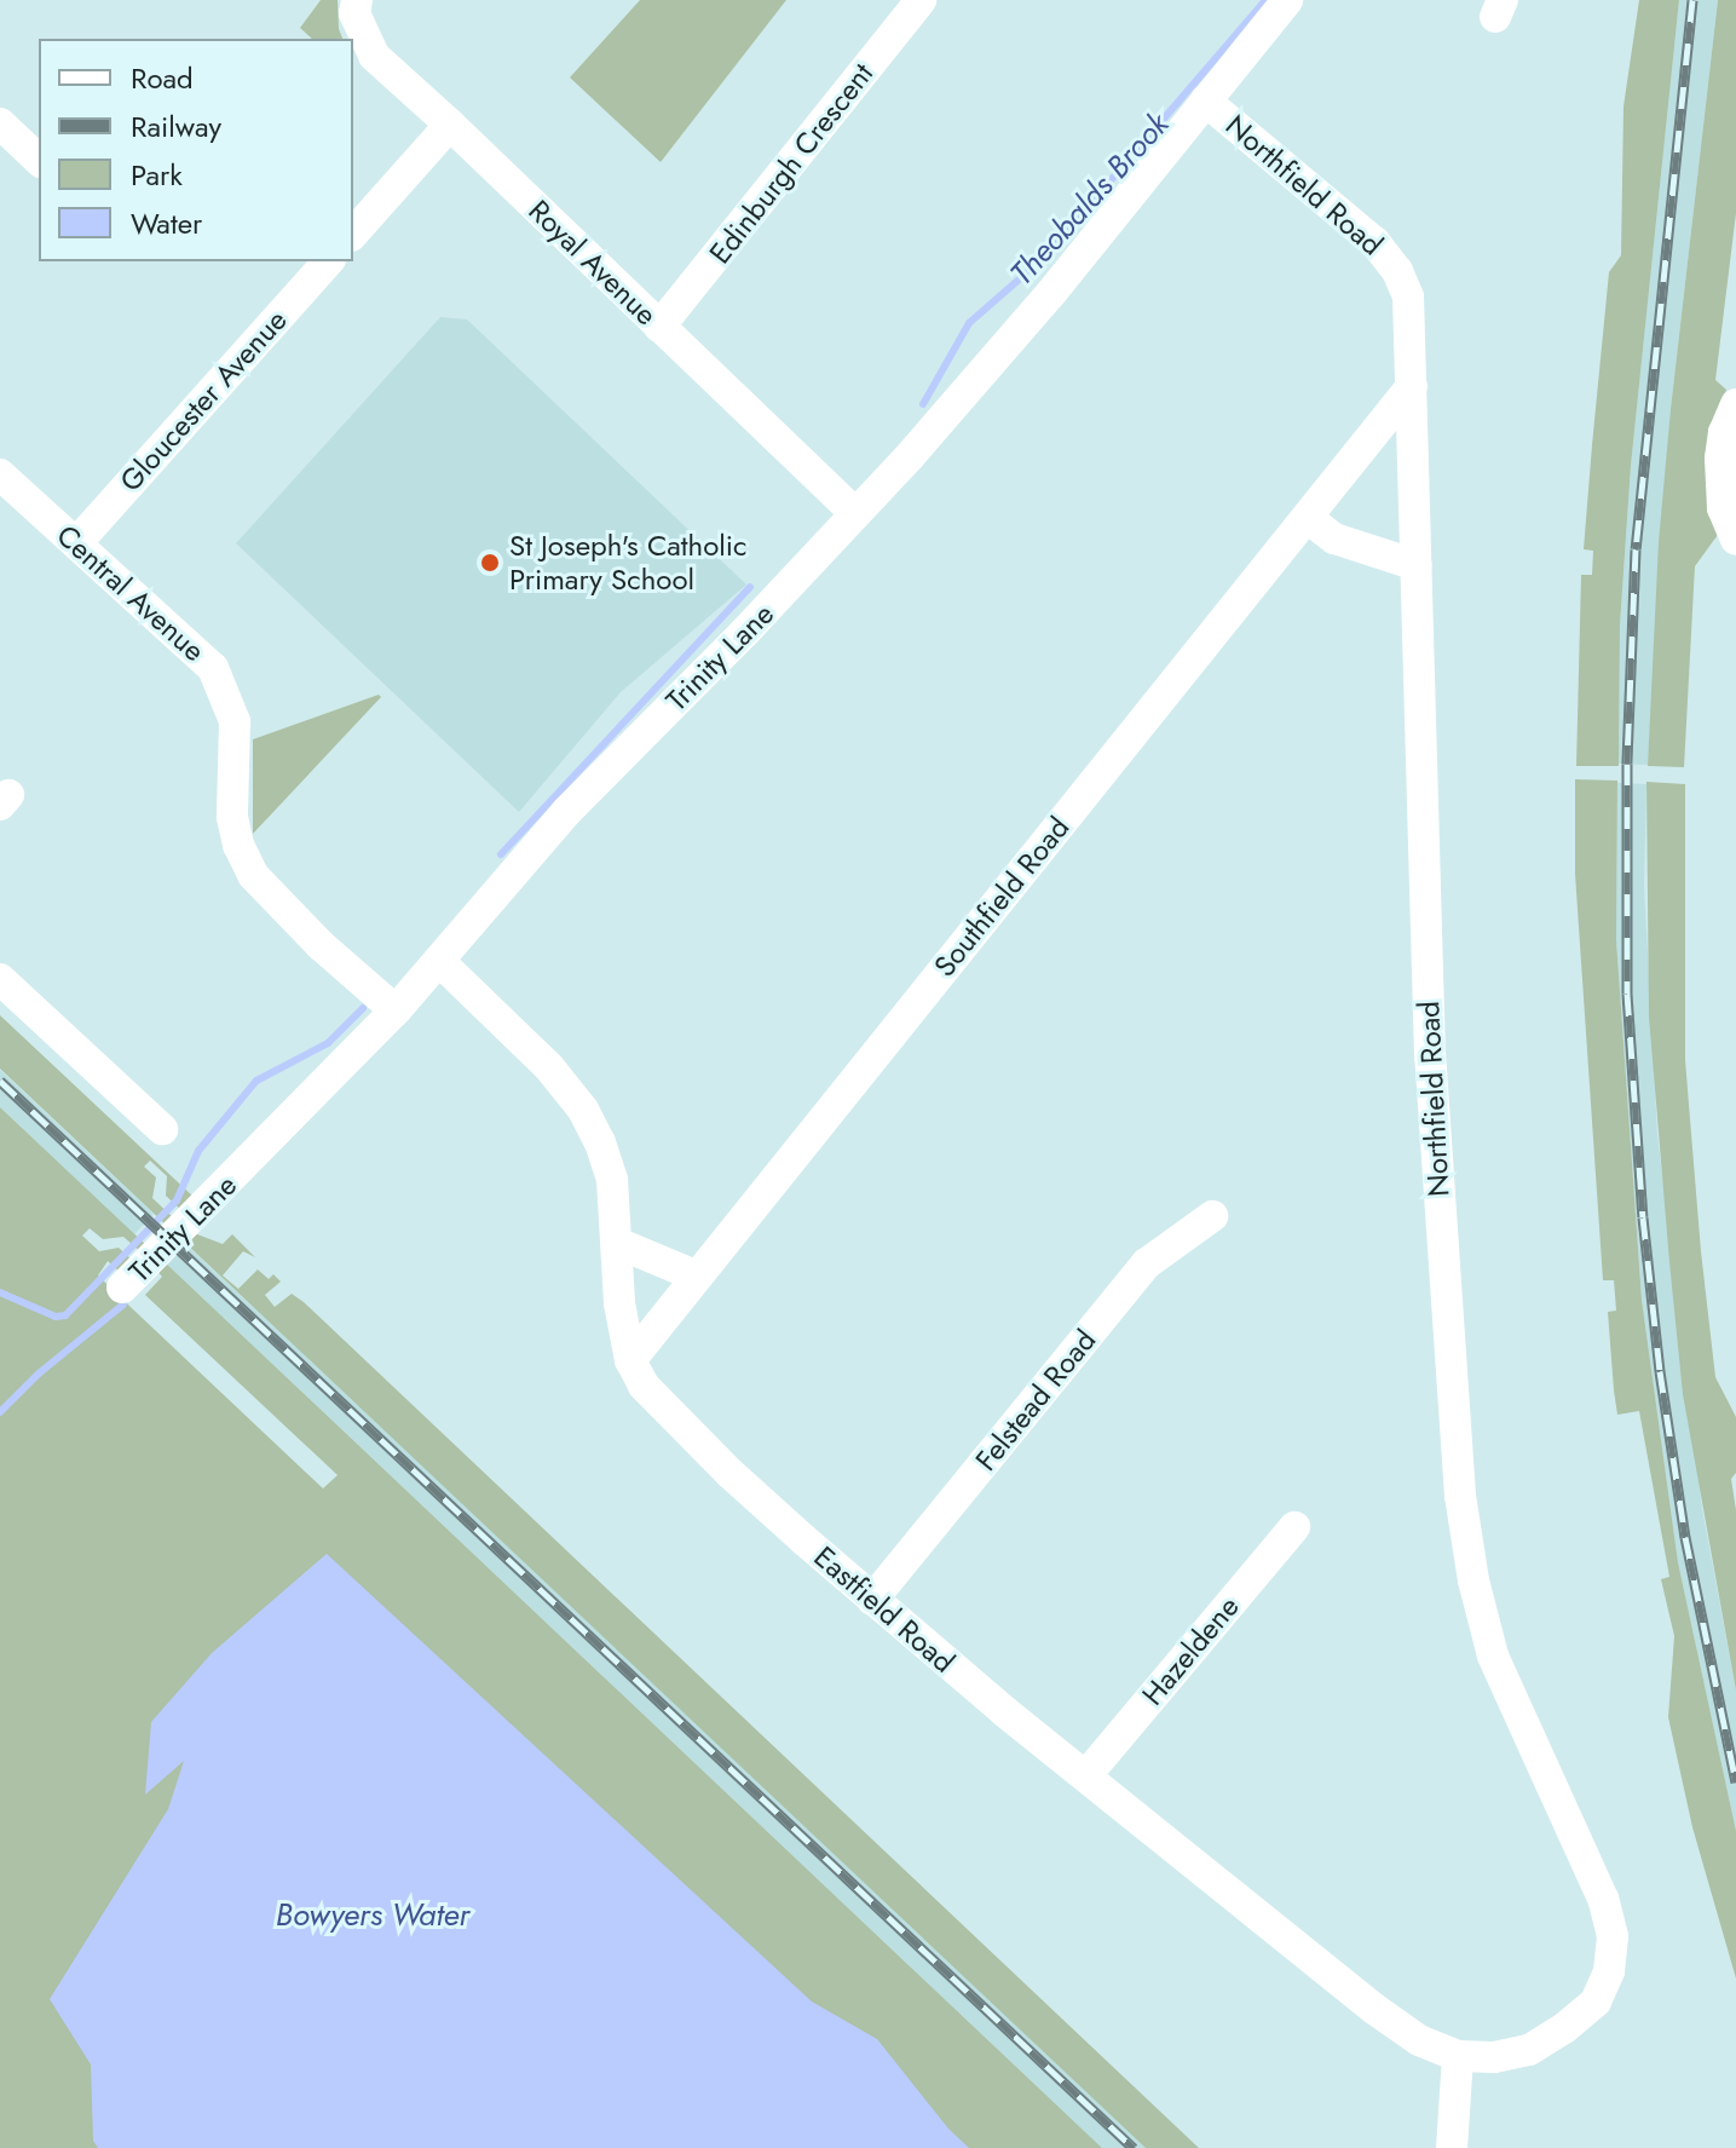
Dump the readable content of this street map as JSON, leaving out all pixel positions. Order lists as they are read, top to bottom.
{
  "streets": {
    "street": [
      "Edinburgh Crescent",
      "Northfield Road",
      "Royal Avenue",
      "Gloucester Avenue",
      "Central Avenue",
      "Trinity Lane",
      "Southfield Road",
      "Felstead Road",
      "Eastfield Road",
      "Hazeldene"
    ]
  },
  "crossings": [
    ["Edinburgh Crescent", "Royal Avenue"],
    ["Northfield Road", "Trinity Lane"],
    ["Northfield Road", "Southfield Road"],
    ["Northfield Road", "Eastfield Road"],
    ["Royal Avenue", "Trinity Lane"],
    ["Gloucester Avenue", "Central Avenue"],
    ["Central Avenue", "Trinity Lane"],
    ["Trinity Lane", "Eastfield Road"],
    ["Southfield Road", "Eastfield Road"],
    ["Felstead Road", "Eastfield Road"],
    ["Eastfield Road", "Hazeldene"]
  ],
  "water": ["Theobalds Brook", "Bowyers Water"],
  "places": ["St Joseph's Catholic Primary School"],
  "legend": [
    "Road",
    "Railway",
    "Park",
    "Water"
  ]
}
